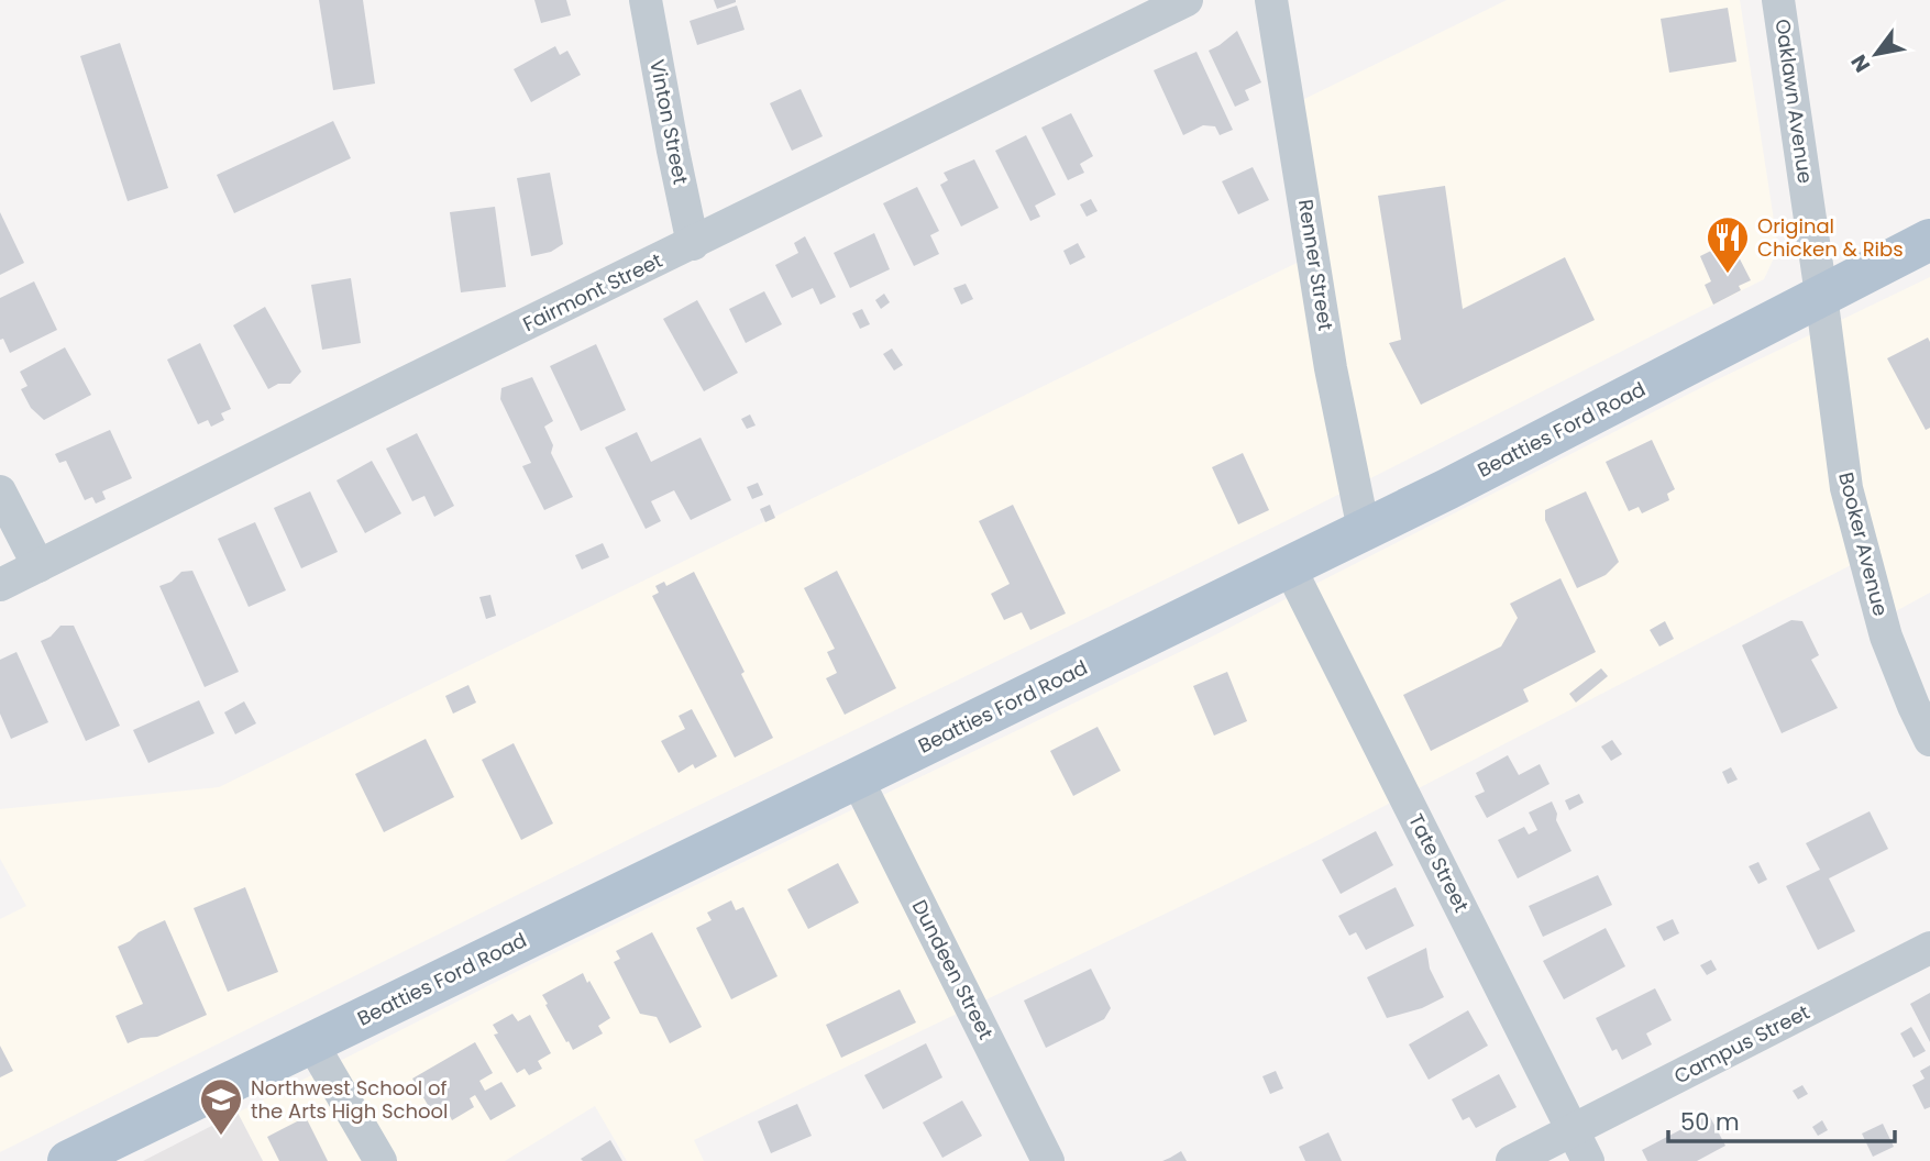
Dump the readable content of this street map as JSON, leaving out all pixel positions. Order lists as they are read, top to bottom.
{
  "streets": {
    "main road": ["Beatties Ford Road"],
    "street": [
      "Oaklawn Avenue",
      "Vinton Street",
      "Renner Street",
      "Fairmont Street",
      "Booker Avenue",
      "Tate Street",
      "Dundeen Street",
      "Campus Street"
    ]
  },
  "crossings": [
    ["Oaklawn Avenue", "Beatties Ford Road"],
    ["Oaklawn Avenue", "Booker Avenue"],
    ["Vinton Street", "Fairmont Street"],
    ["Renner Street", "Beatties Ford Road"],
    ["Beatties Ford Road", "Booker Avenue"],
    ["Beatties Ford Road", "Tate Street"],
    ["Beatties Ford Road", "Dundeen Street"],
    ["Tate Street", "Campus Street"]
  ],
  "places": {
    "restaurant": ["Original Chicken & Ribs"],
    "school or university": ["Northwest School of the Arts High School"]
  },
  "scale_bar": "50 m",
  "north": "bottom left"
}
